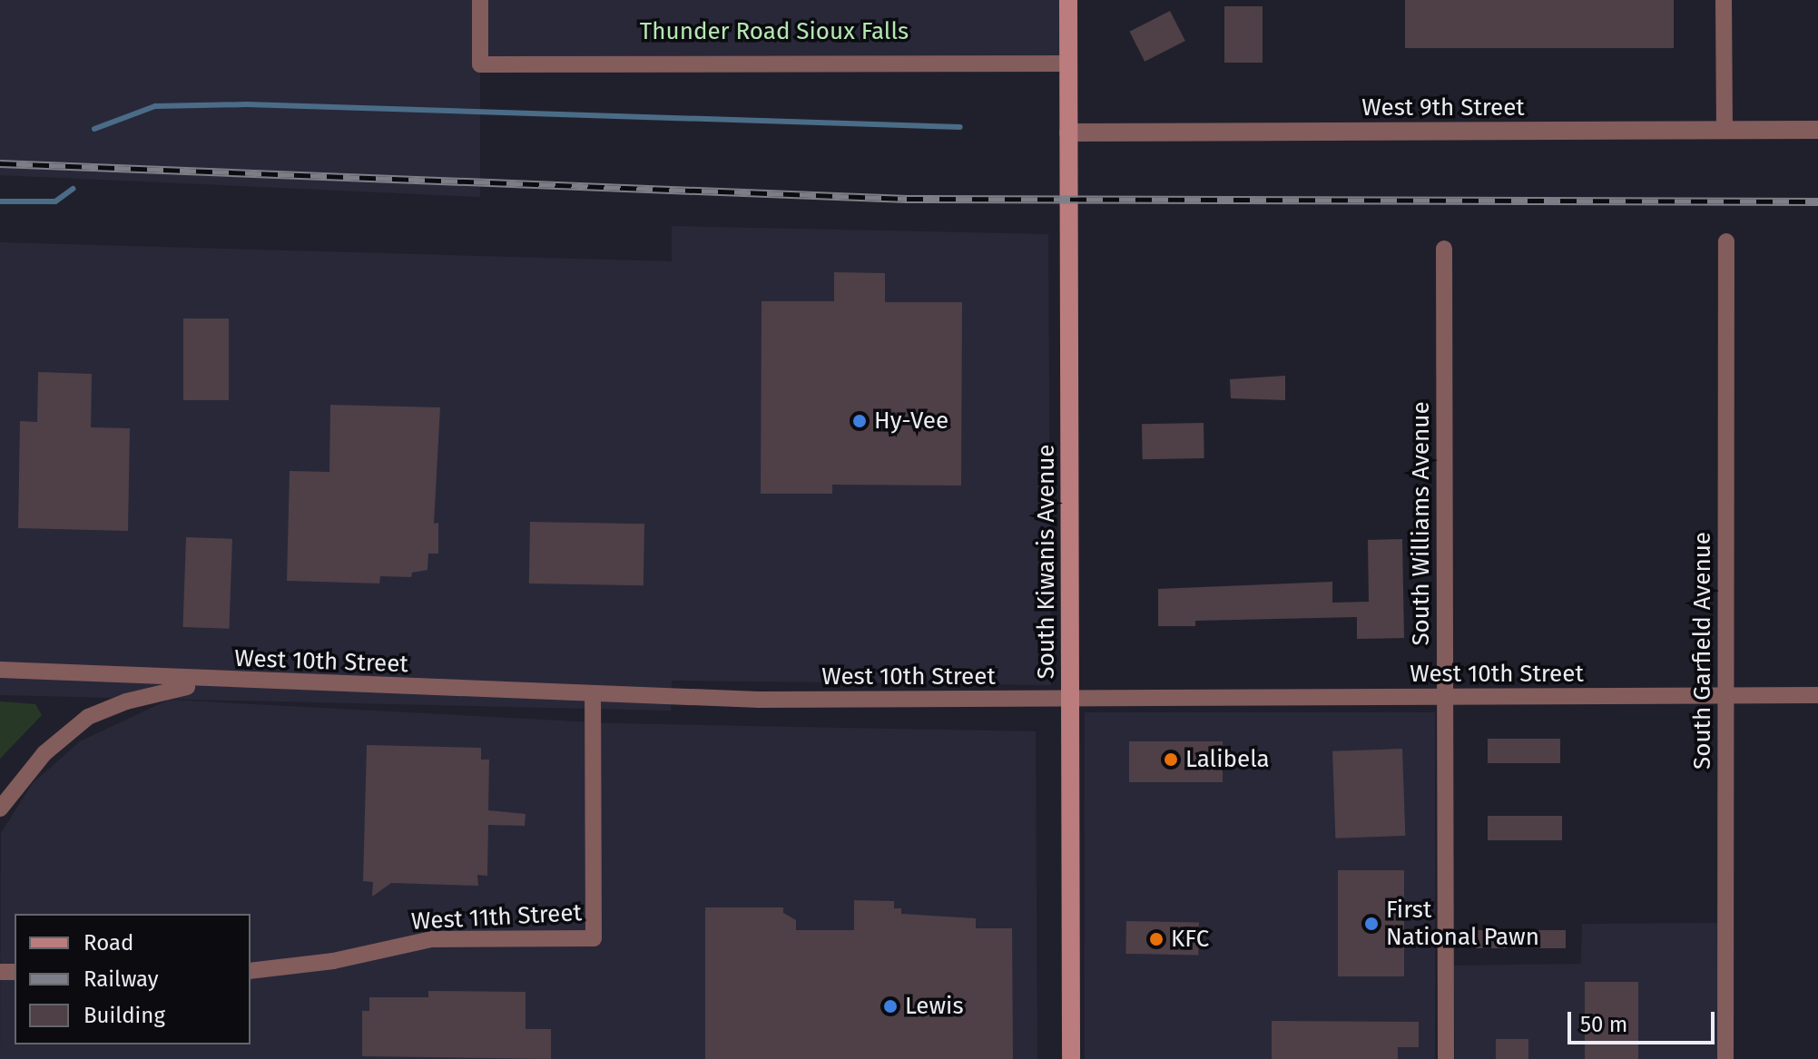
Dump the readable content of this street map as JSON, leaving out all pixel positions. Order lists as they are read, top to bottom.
{
  "streets": {
    "main road": ["South Kiwanis Avenue"],
    "street": [
      "West 9th Street",
      "South Williams Avenue",
      "South Garfield Avenue",
      "West 10th Street",
      "West 11th Street"
    ]
  },
  "crossings": [
    ["West 9th Street", "South Kiwanis Avenue"],
    ["South Williams Avenue", "West 10th Street"],
    ["South Kiwanis Avenue", "West 10th Street"],
    ["South Garfield Avenue", "West 10th Street"],
    ["West 10th Street", "West 11th Street"]
  ],
  "parks": ["Thunder Road Sioux Falls"],
  "places": [
    "Hy-Vee",
    "Lalibela",
    "First National Pawn",
    "KFC",
    "Lewis"
  ],
  "legend": ["Road", "Railway", "Building"],
  "scale_bar": "50 m"
}
